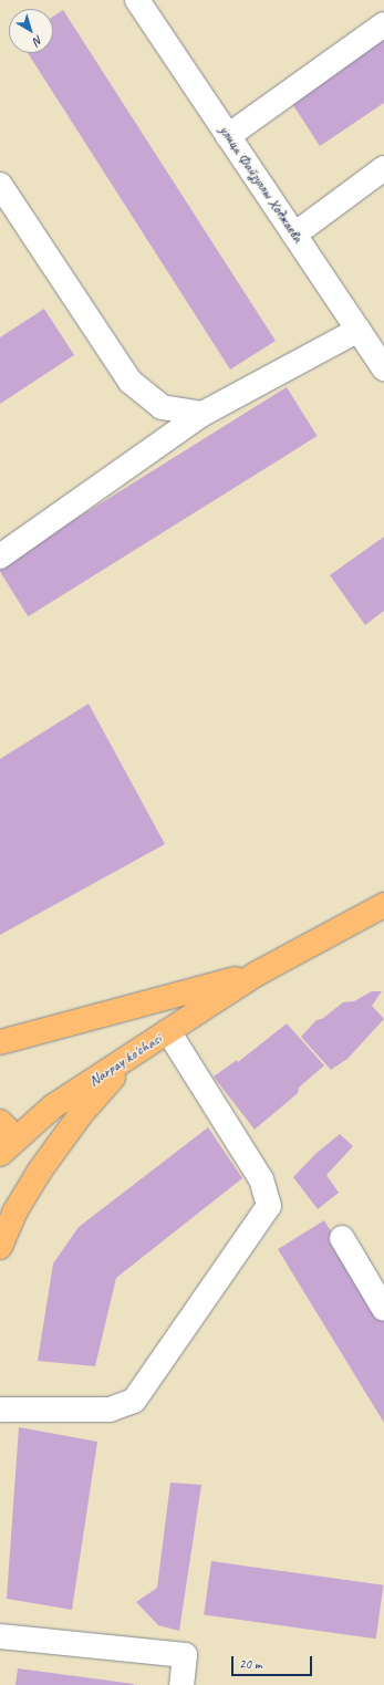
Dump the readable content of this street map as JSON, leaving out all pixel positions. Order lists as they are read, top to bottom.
{
  "streets": {
    "main road": ["Narpay ko'chasi"],
    "street": ["улица Файзуллы Ходжаева"]
  },
  "scale_bar": "20 m",
  "north": "bottom right"
}
